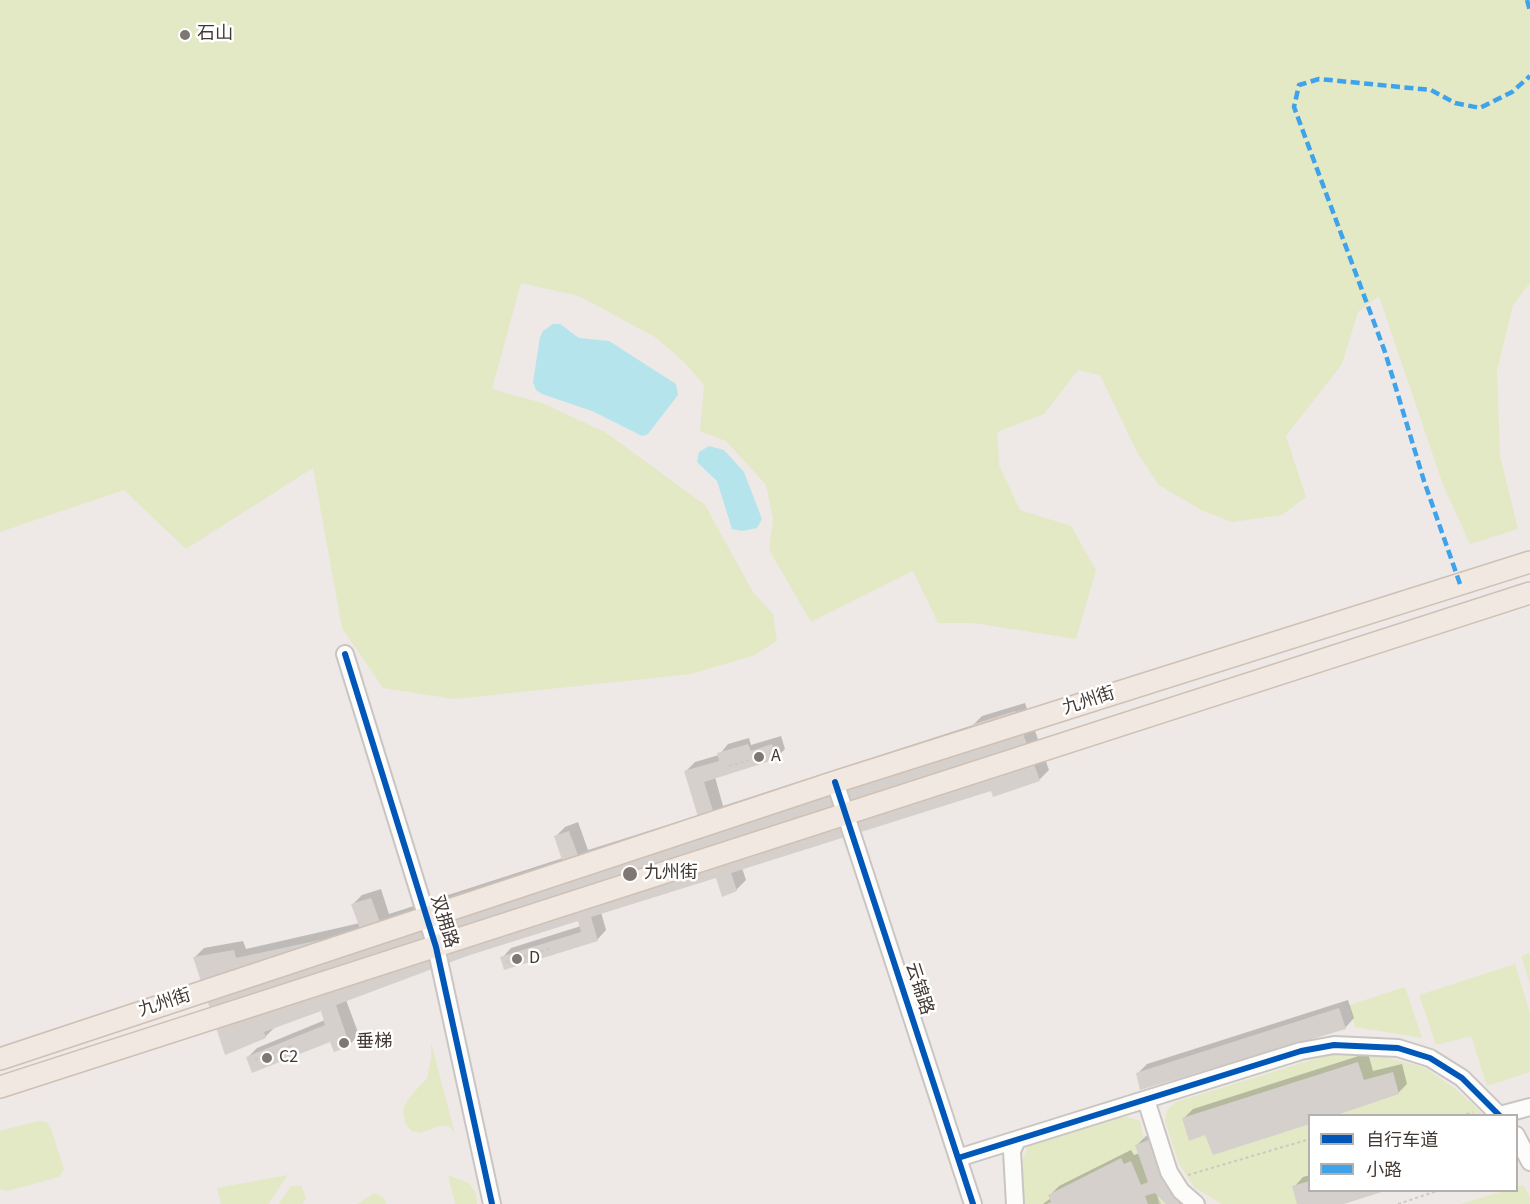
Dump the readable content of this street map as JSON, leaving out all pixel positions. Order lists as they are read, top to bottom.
{
  "streets": {
    "main road": ["九州街"],
    "street": ["双拥路", "云锦路"]
  },
  "crossings": [
    ["九州街", "双拥路"],
    ["九州街", "云锦路"]
  ],
  "places": [
    "石山",
    "A",
    "九州街",
    "D",
    "垂梯",
    "C2"
  ],
  "legend": ["自行车道", "小路"]
}
